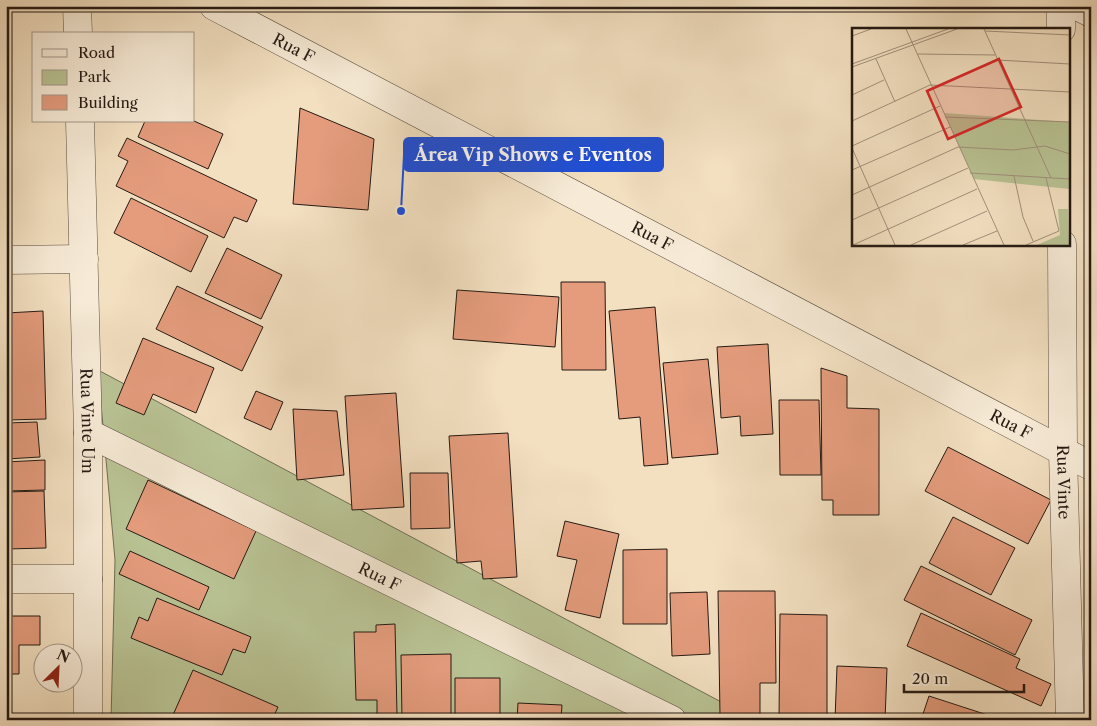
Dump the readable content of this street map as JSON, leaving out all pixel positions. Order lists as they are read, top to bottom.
{
  "streets": {
    "street": ["Rua F", "Rua Vinte Um", "Rua Vinte"]
  },
  "crossings": [
    ["Rua F", "Rua Vinte Um"],
    ["Rua F", "Rua Vinte"]
  ],
  "places": ["Área Vip Shows e Eventos"],
  "legend": ["Road", "Park", "Building"],
  "scale_bar": "20 m",
  "north": "top right"
}
